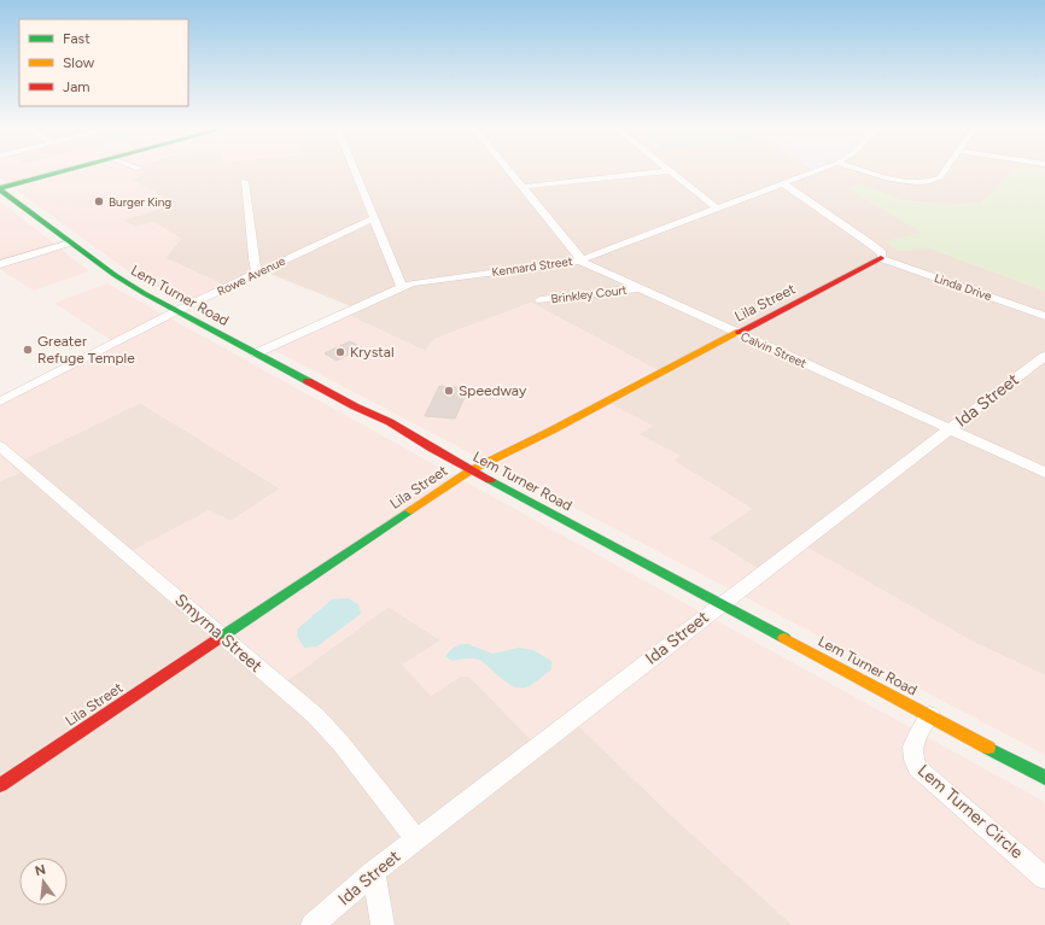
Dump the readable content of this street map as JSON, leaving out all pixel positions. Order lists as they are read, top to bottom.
{
  "streets": {
    "main road": ["Lem Turner Road", "Lila Street"],
    "street": [
      "Kennard Street",
      "Rowe Avenue",
      "Linda Drive",
      "Brinkley Court",
      "Calvin Street",
      "Ida Street",
      "Smyrna Street",
      "Lem Turner Circle"
    ]
  },
  "crossings": [
    ["Kennard Street", "Linda Drive"],
    ["Kennard Street", "Lem Turner Road"],
    ["Kennard Street", "Calvin Street"],
    ["Rowe Avenue", "Lem Turner Road"],
    ["Linda Drive", "Lila Street"],
    ["Brinkley Court", "Calvin Street"],
    ["Lem Turner Road", "Lila Street"],
    ["Lem Turner Road", "Ida Street"],
    ["Lem Turner Road", "Lem Turner Circle"],
    ["Lila Street", "Calvin Street"],
    ["Lila Street", "Smyrna Street"],
    ["Calvin Street", "Ida Street"],
    ["Ida Street", "Smyrna Street"]
  ],
  "places": [
    "Burger King",
    "Greater Refuge Temple",
    "Krystal",
    "Speedway"
  ],
  "legend": ["Fast", "Slow", "Jam"],
  "north": "top"
}
